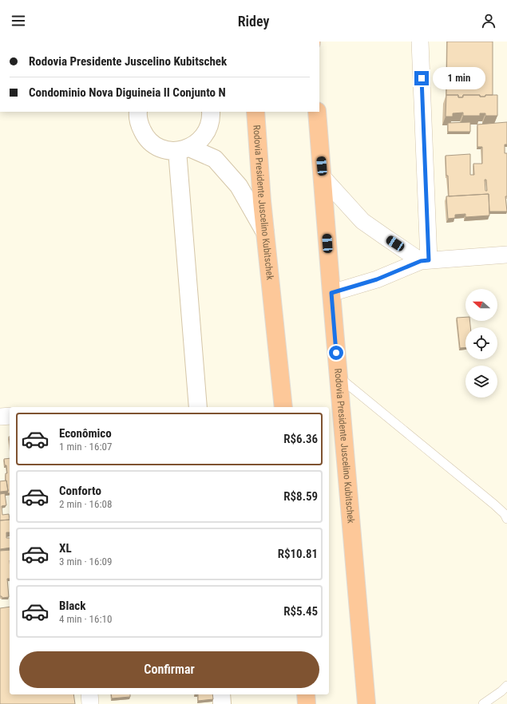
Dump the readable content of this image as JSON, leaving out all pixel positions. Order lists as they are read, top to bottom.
{
  "streets": {
    "highway": ["Rodovia Presidente Juscelino Kubitschek"]
  },
  "north": "left",
  "page": {
    "header": "Ridey",
    "banner": ["Rodovia Presidente Juscelino Kubitschek", "Condominio Nova Diguineia II Conjunto N"],
    "bubble": "1 min",
    "list": [
      {
        "name": "Econômico",
        "note": "1 min · 16:07",
        "value": "R$6.36"
      },
      {
        "name": "Conforto",
        "note": "2 min · 16:08",
        "value": "R$8.59"
      },
      {
        "name": "XL",
        "note": "3 min · 16:09",
        "value": "R$10.81"
      },
      {
        "name": "Black",
        "note": "4 min · 16:10",
        "value": "R$5.45"
      }
    ],
    "buttons": "Confirmar"
  }
}
